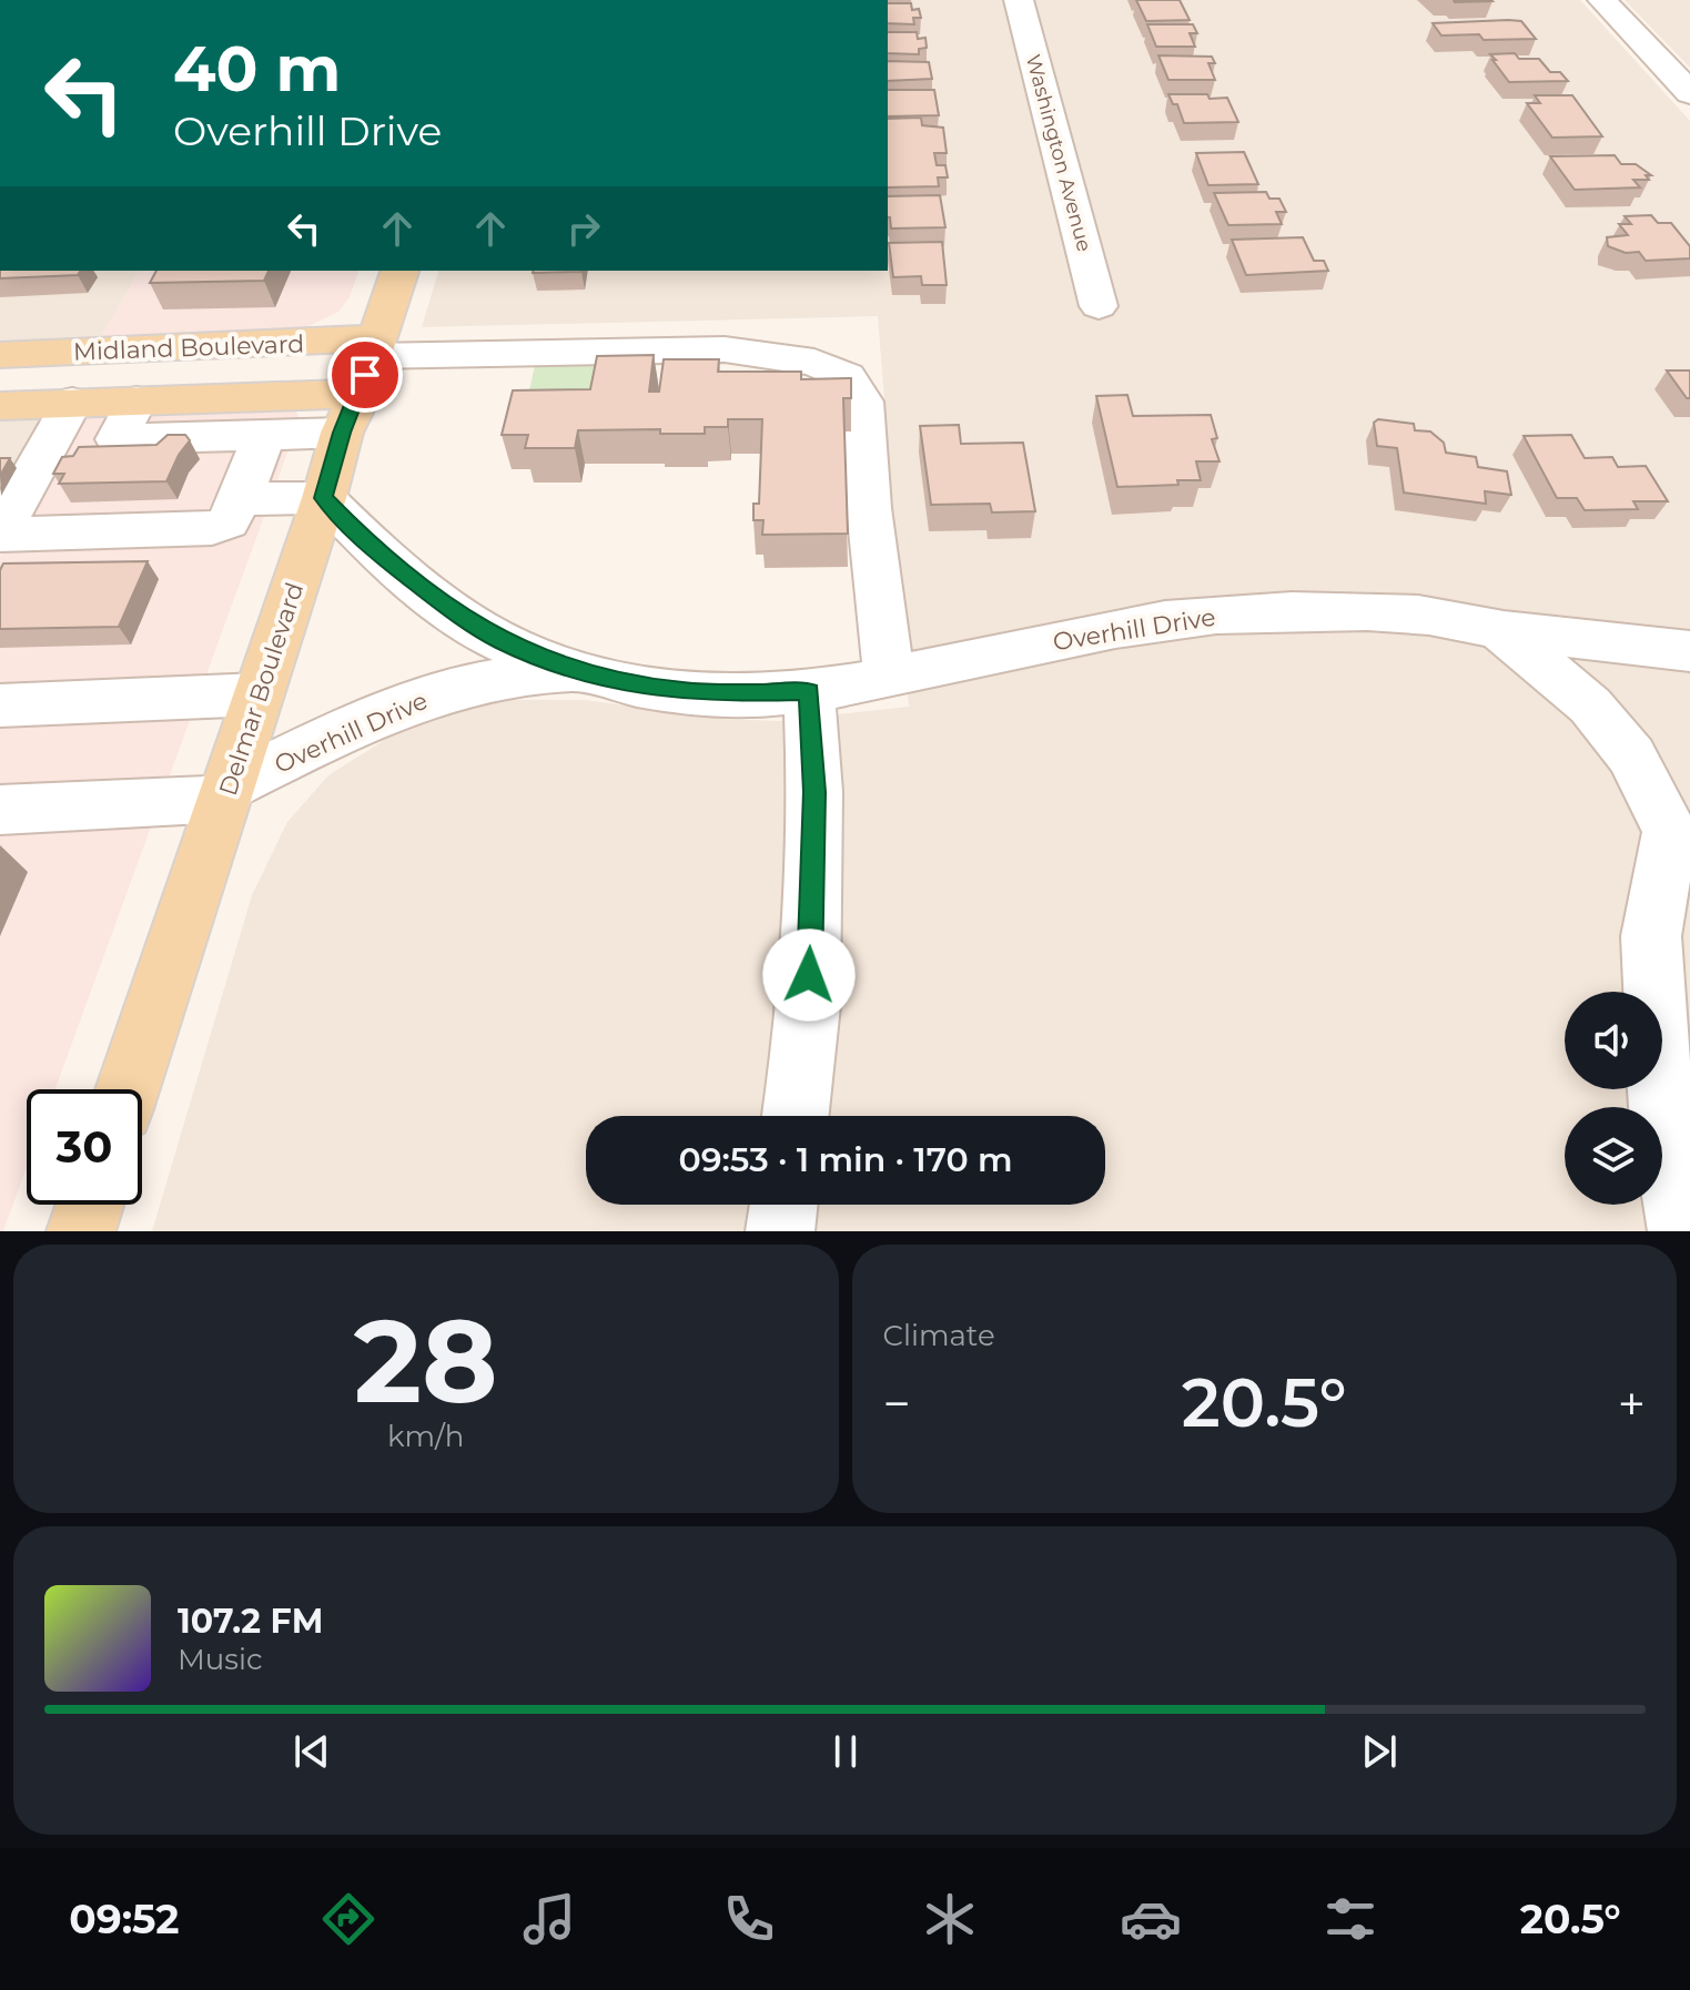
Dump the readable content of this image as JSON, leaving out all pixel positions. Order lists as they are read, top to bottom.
{
  "streets": {
    "main road": ["Midland Boulevard", "Delmar Boulevard"],
    "street": ["Washington Avenue", "Overhill Drive"]
  },
  "crossings": [
    ["Midland Boulevard", "Delmar Boulevard"],
    ["Overhill Drive", "Delmar Boulevard"]
  ],
  "page": {
    "turn": ["40 m", "Overhill Drive"],
    "limit": "30",
    "trip": "09:53 · 1 min · 170 m",
    "tile": [
      ["28", "km/h"],
      "Climate"
    ],
    "heat": ["−", "20.5°", "+"],
    "song": ["107.2 FM", "Music"],
    "tabs": ["09:52", "20.5°"]
  }
}
